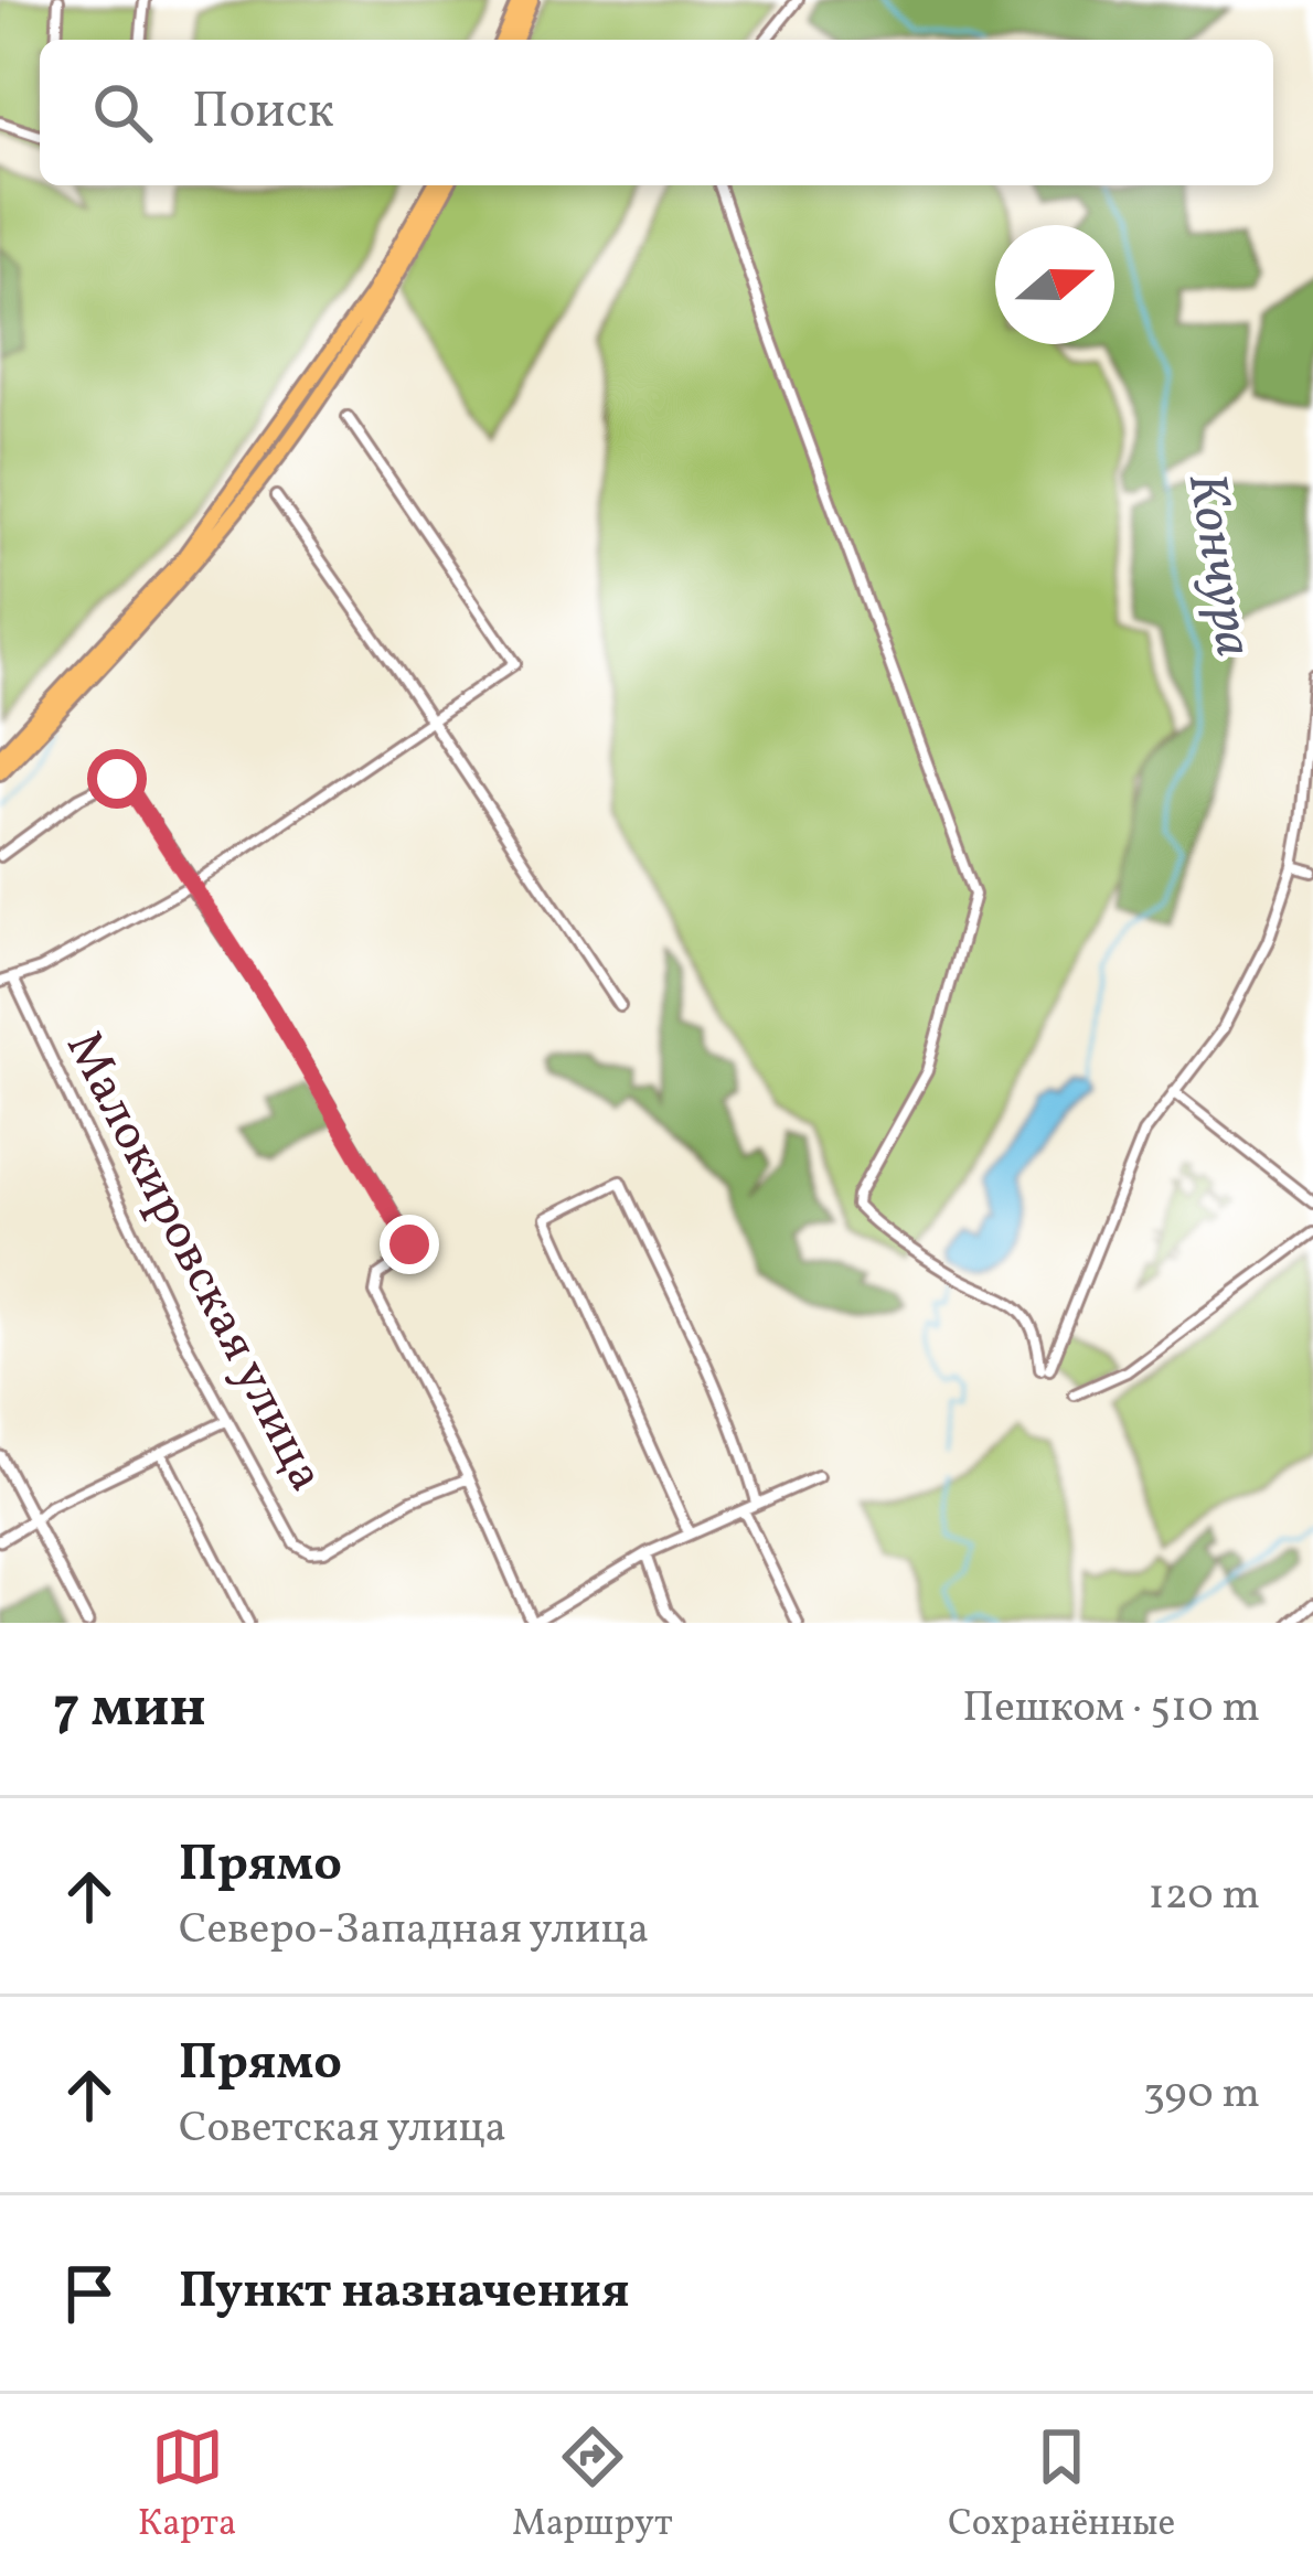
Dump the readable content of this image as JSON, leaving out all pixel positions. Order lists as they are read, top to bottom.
{
  "streets": {
    "street": ["Малокировская улица"]
  },
  "water": ["Кончура"],
  "north": "right",
  "page": {
    "search": "Поиск",
    "heading": ["7 мин", "Пешком · 510 m"],
    "list": [
      ["Прямо", "Северо-Западная улица", "120 m"],
      ["Прямо", "Советская улица", "390 m"],
      "Пункт назначения"
    ],
    "nav": ["Карта", "Маршрут", "Сохранённые"]
  }
}
